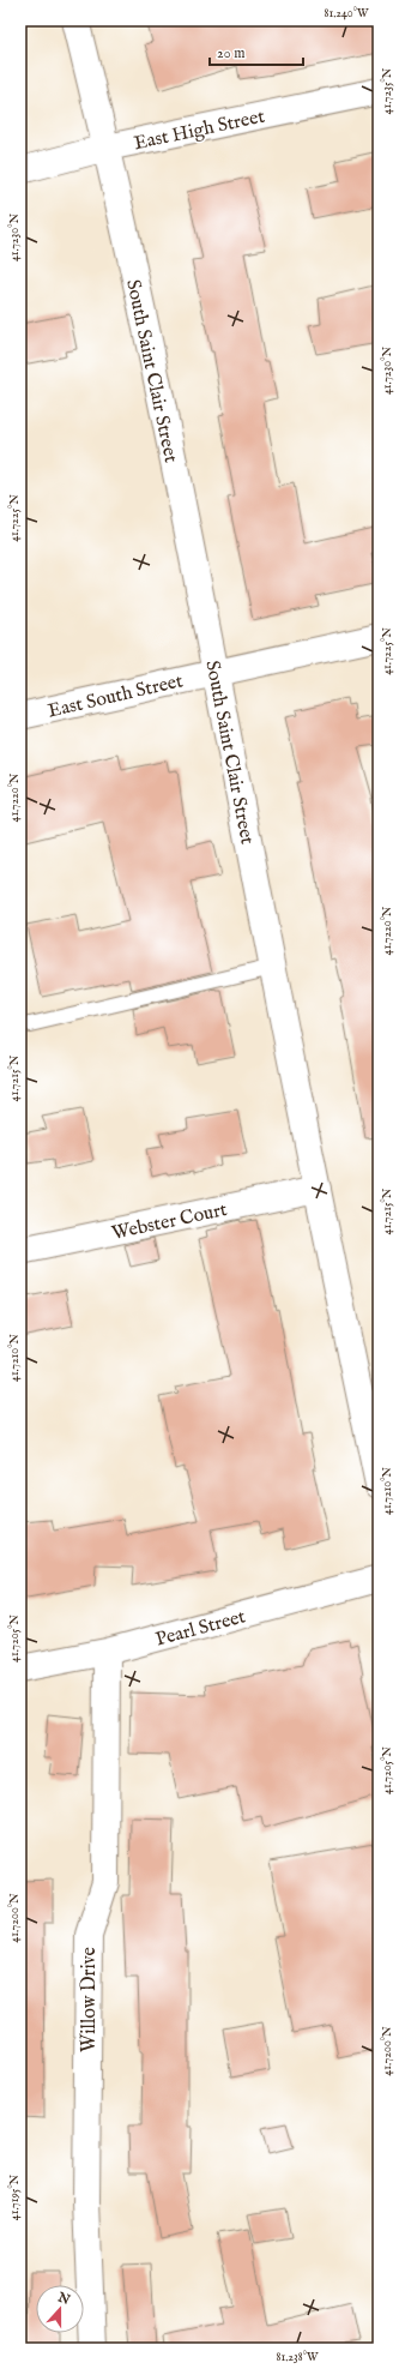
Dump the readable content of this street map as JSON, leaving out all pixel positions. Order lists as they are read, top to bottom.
{
  "streets": {
    "street": [
      "East High Street",
      "South Saint Clair Street",
      "East South Street",
      "Webster Court",
      "Pearl Street",
      "Willow Drive"
    ]
  },
  "crossings": [
    ["East High Street", "South Saint Clair Street"],
    ["South Saint Clair Street", "East South Street"],
    ["South Saint Clair Street", "Webster Court"],
    ["Pearl Street", "Willow Drive"]
  ],
  "scale_bar": "20 m",
  "north": "top",
  "coordinates": [
    "81.240°W",
    "41.7235°N",
    "41.7230°N",
    "41.7225°N",
    "41.7220°N",
    "41.7215°N",
    "41.7210°N",
    "41.7205°N",
    "41.7200°N",
    "41.7195°N",
    "81.238°W"
  ]
}
